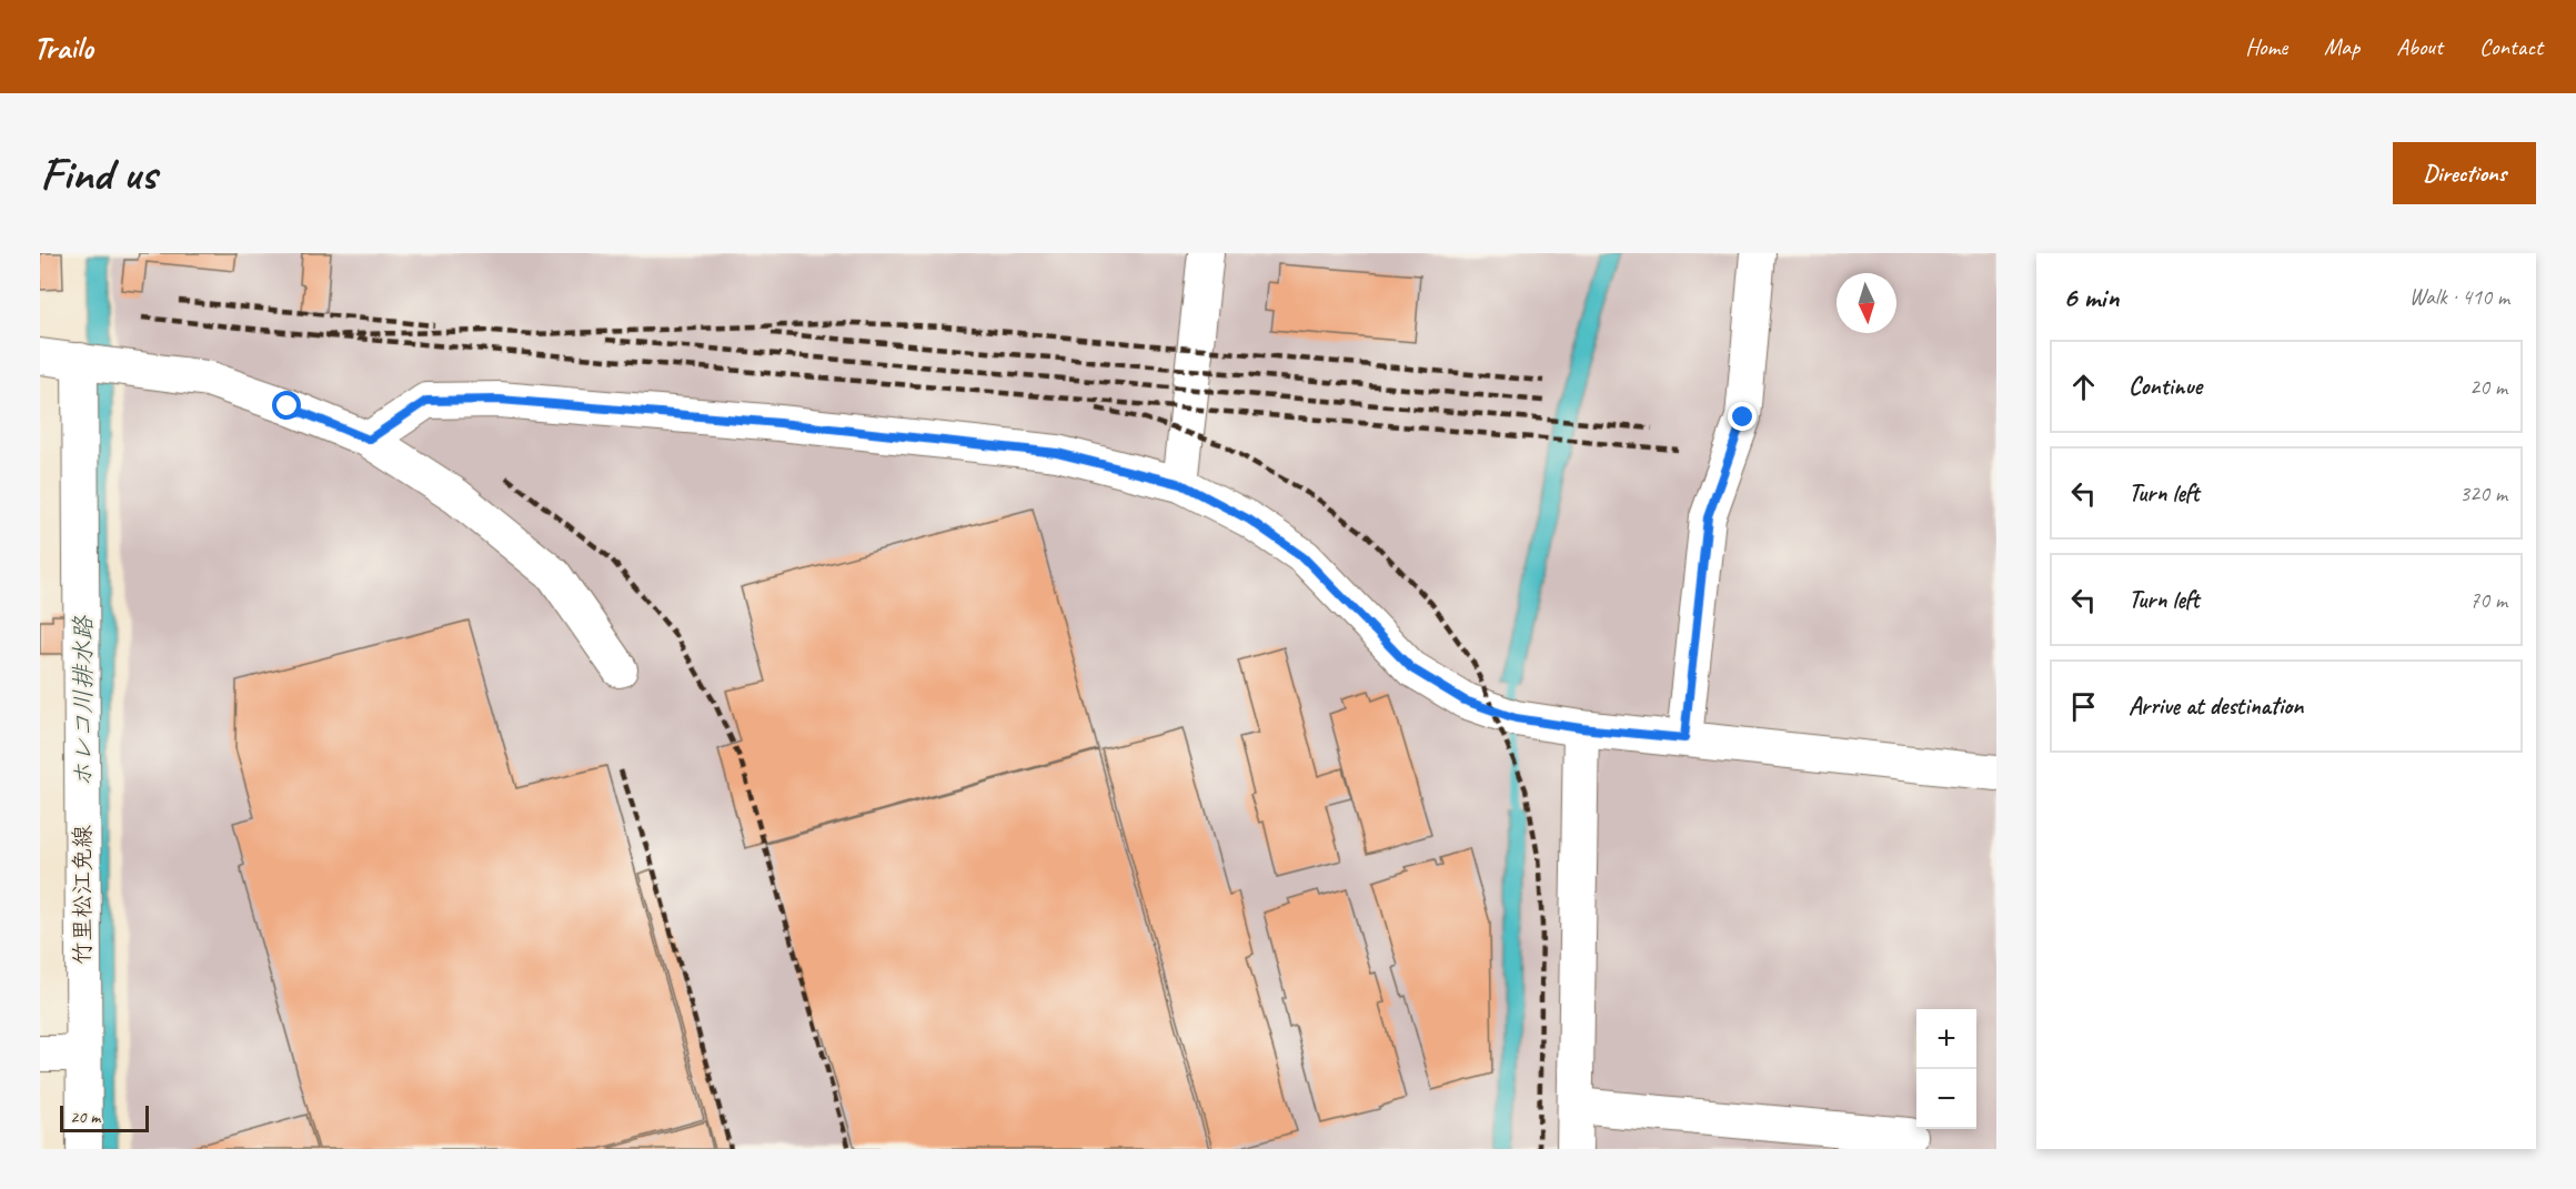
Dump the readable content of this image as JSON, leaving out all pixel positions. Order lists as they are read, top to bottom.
{
  "streets": {
    "street": ["竹里松江免線"]
  },
  "water": ["ホレコ川排水路"],
  "scale_bar": "20 m",
  "north": "bottom",
  "page": {
    "header": "Trailo",
    "nav": [
      "Home",
      "Map",
      "About",
      "Contact"
    ],
    "buttons": "Directions",
    "title": "Find us",
    "heading": ["6 min", "Walk · 410 m"],
    "list": [
      ["Continue", "20 m"],
      ["Turn left", "320 m"],
      ["Turn left", "70 m"],
      "Arrive at destination"
    ],
    "map_buttons": ["+", "−"],
    "scale": "20 m"
  }
}
